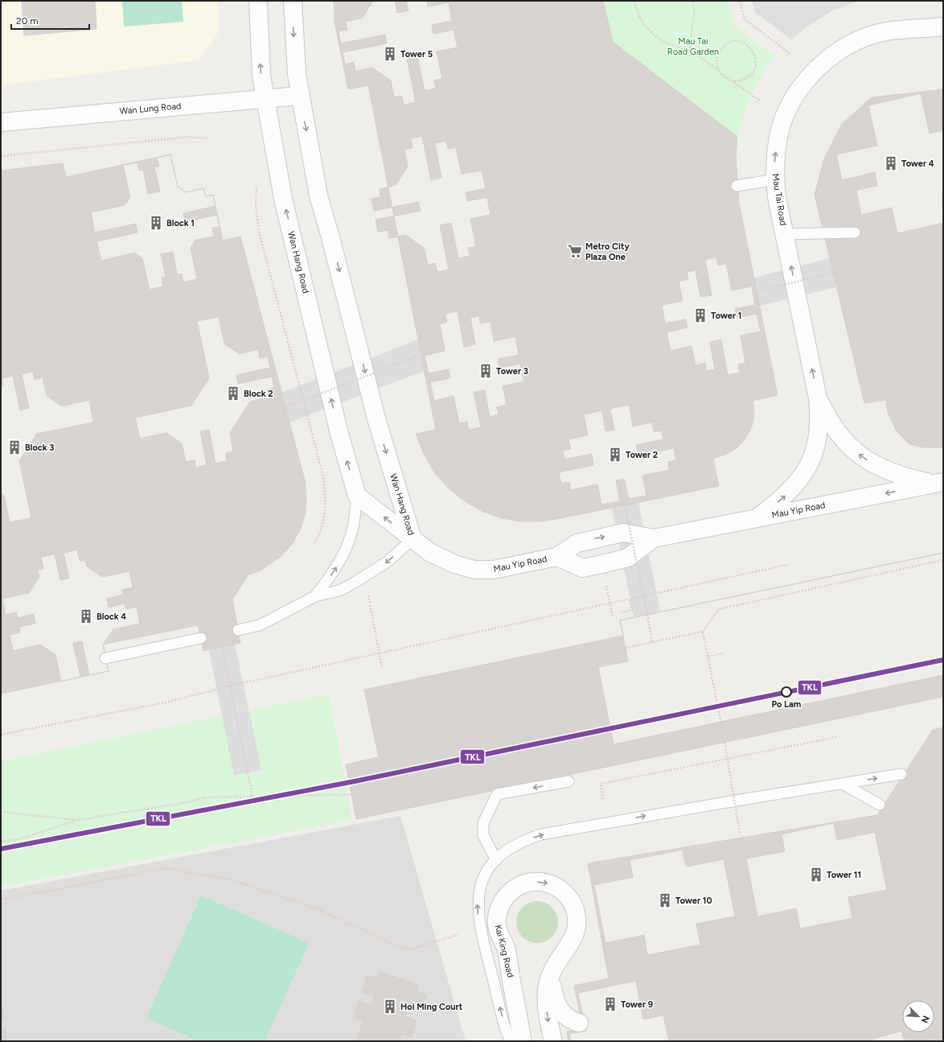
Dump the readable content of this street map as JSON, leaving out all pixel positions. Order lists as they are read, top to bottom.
{
  "streets": {
    "street": [
      "Wan Lung Road",
      "Mau Tai Road",
      "Wan Hang Road",
      "Mau Yip Road",
      "Kai King Road"
    ]
  },
  "crossings": [
    ["Wan Lung Road", "Wan Hang Road"],
    ["Mau Tai Road", "Mau Yip Road"],
    ["Wan Hang Road", "Mau Yip Road"]
  ],
  "parks": ["Mau Tai Road Garden"],
  "places": {
    "building": [
      "Tower 5",
      "Tower 4",
      "Block 1",
      "Tower 1",
      "Tower 3",
      "Block 2",
      "Block 3",
      "Tower 2",
      "Block 4",
      "Tower 11",
      "Tower 10",
      "Tower 9",
      "Hoi Ming Court"
    ],
    "supermarket": ["Metro City Plaza One"],
    "other": ["Po Lam"]
  },
  "lines": ["transit line TKL"],
  "scale_bar": "20 m",
  "north": "bottom right"
}
